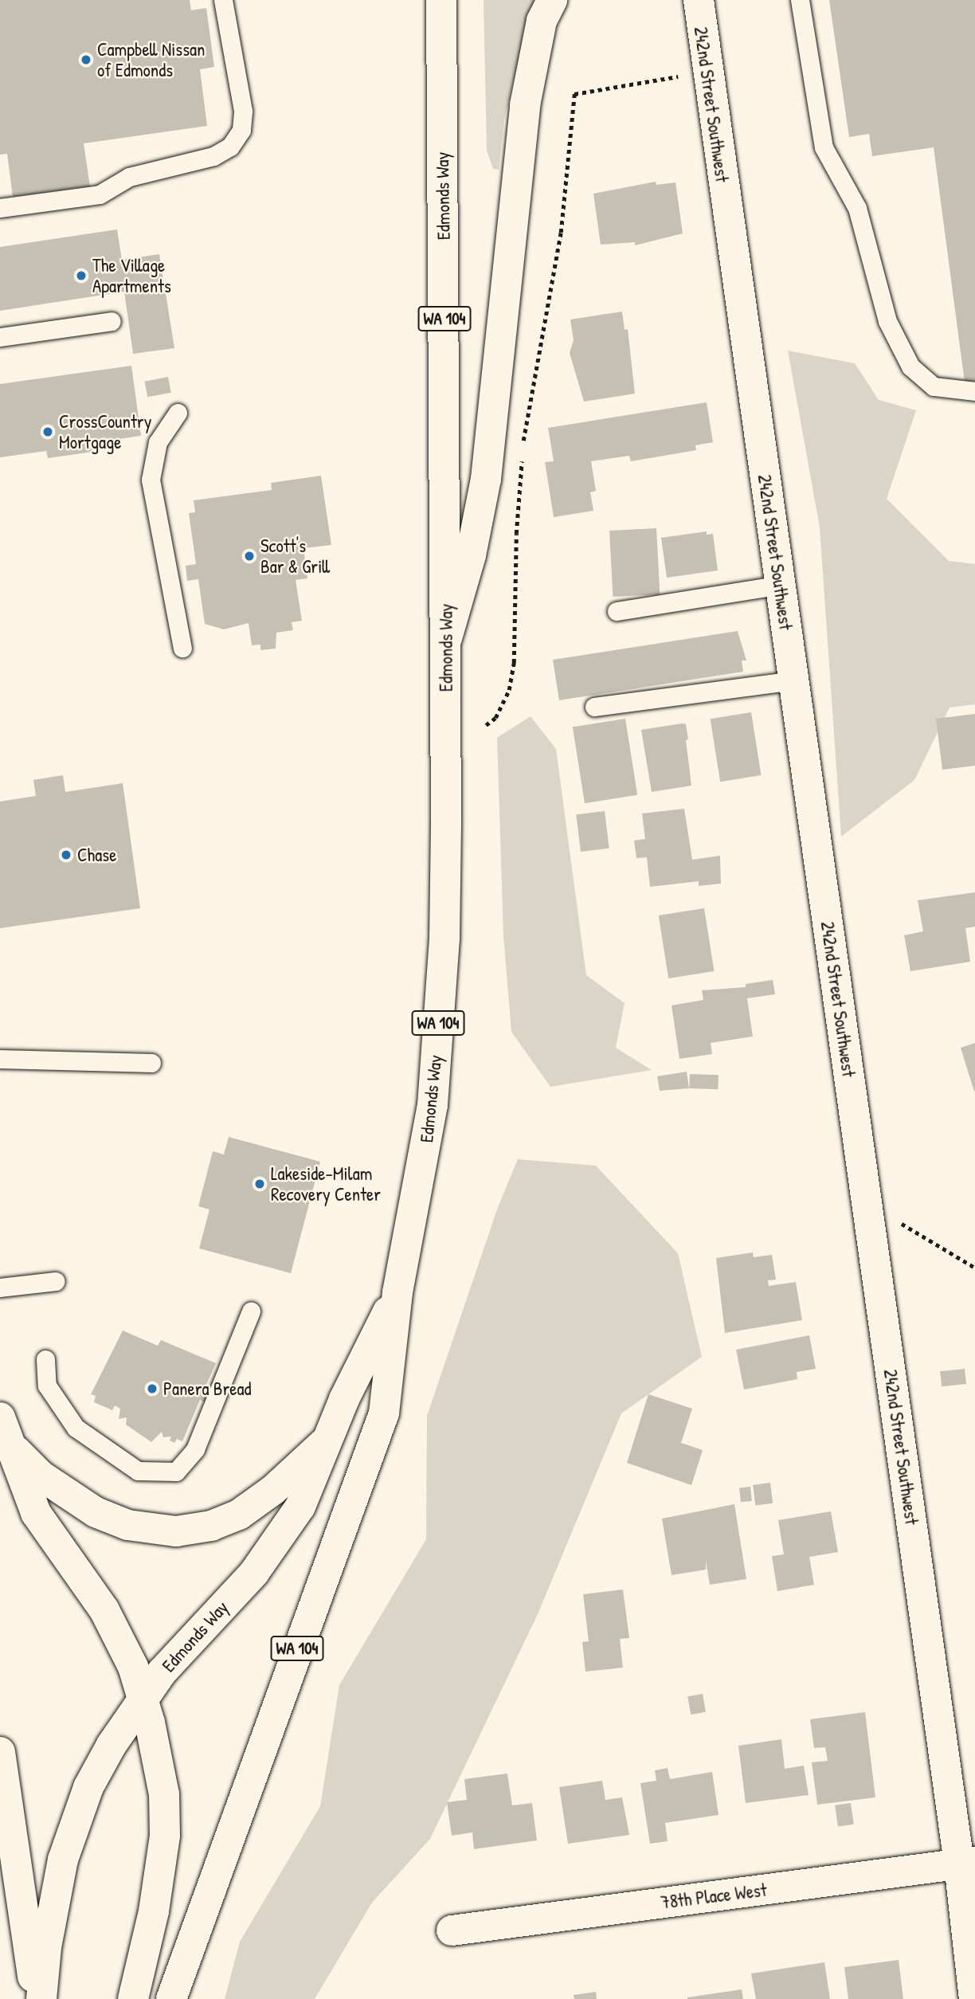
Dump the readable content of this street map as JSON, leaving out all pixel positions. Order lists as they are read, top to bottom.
{
  "streets": {
    "main road": [
      "242nd Street Southwest",
      "Edmonds Way",
      "WA 104",
      "78th Place West"
    ]
  },
  "crossings": [
    ["242nd Street Southwest", "78th Place West"]
  ],
  "places": [
    "Campbell Nissan of Edmonds",
    "The Village Apartments",
    "CrossCountry Mortgage",
    "Scott's Bar & Grill",
    "Chase",
    "Lakeside-Milam Recovery Center",
    "Panera Bread"
  ]
}
